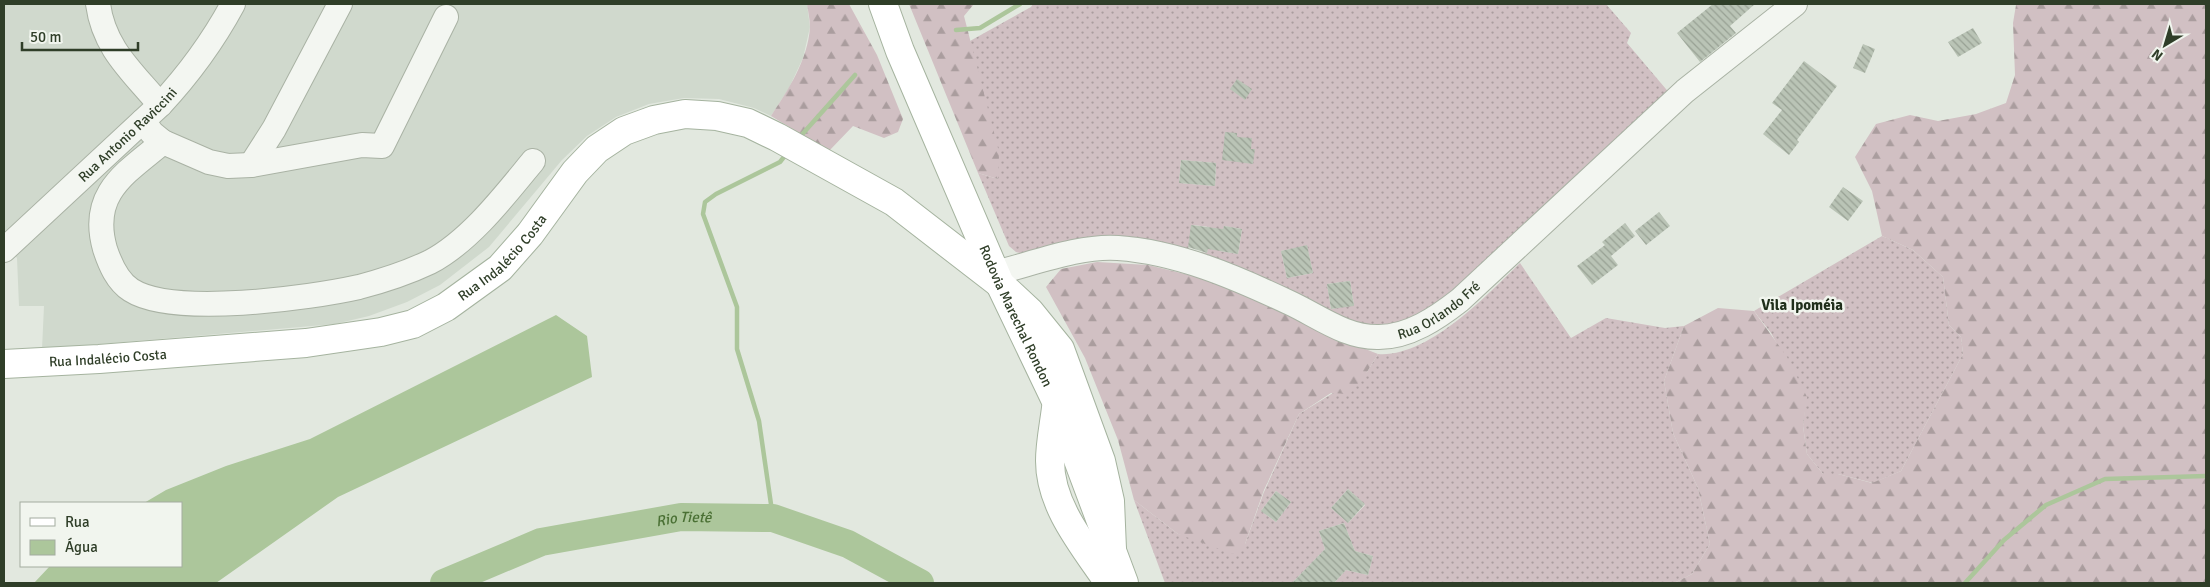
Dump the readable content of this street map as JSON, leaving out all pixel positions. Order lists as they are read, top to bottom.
{
  "streets": {
    "main road": ["Rua Indalécio Costa", "Rodovia Marechal Rondon"],
    "street": ["Rua Antonio Raviccini", "Rua Orlando Fré"]
  },
  "crossings": [
    ["Rua Indalécio Costa", "Rua Orlando Fré"],
    ["Rua Indalécio Costa", "Rodovia Marechal Rondon"],
    ["Rua Orlando Fré", "Rodovia Marechal Rondon"]
  ],
  "districts": ["Vila Ipoméia"],
  "water": ["Rio Tietê"],
  "legend": ["Rua", "Água"],
  "scale_bar": "50 m",
  "north": "bottom left"
}
